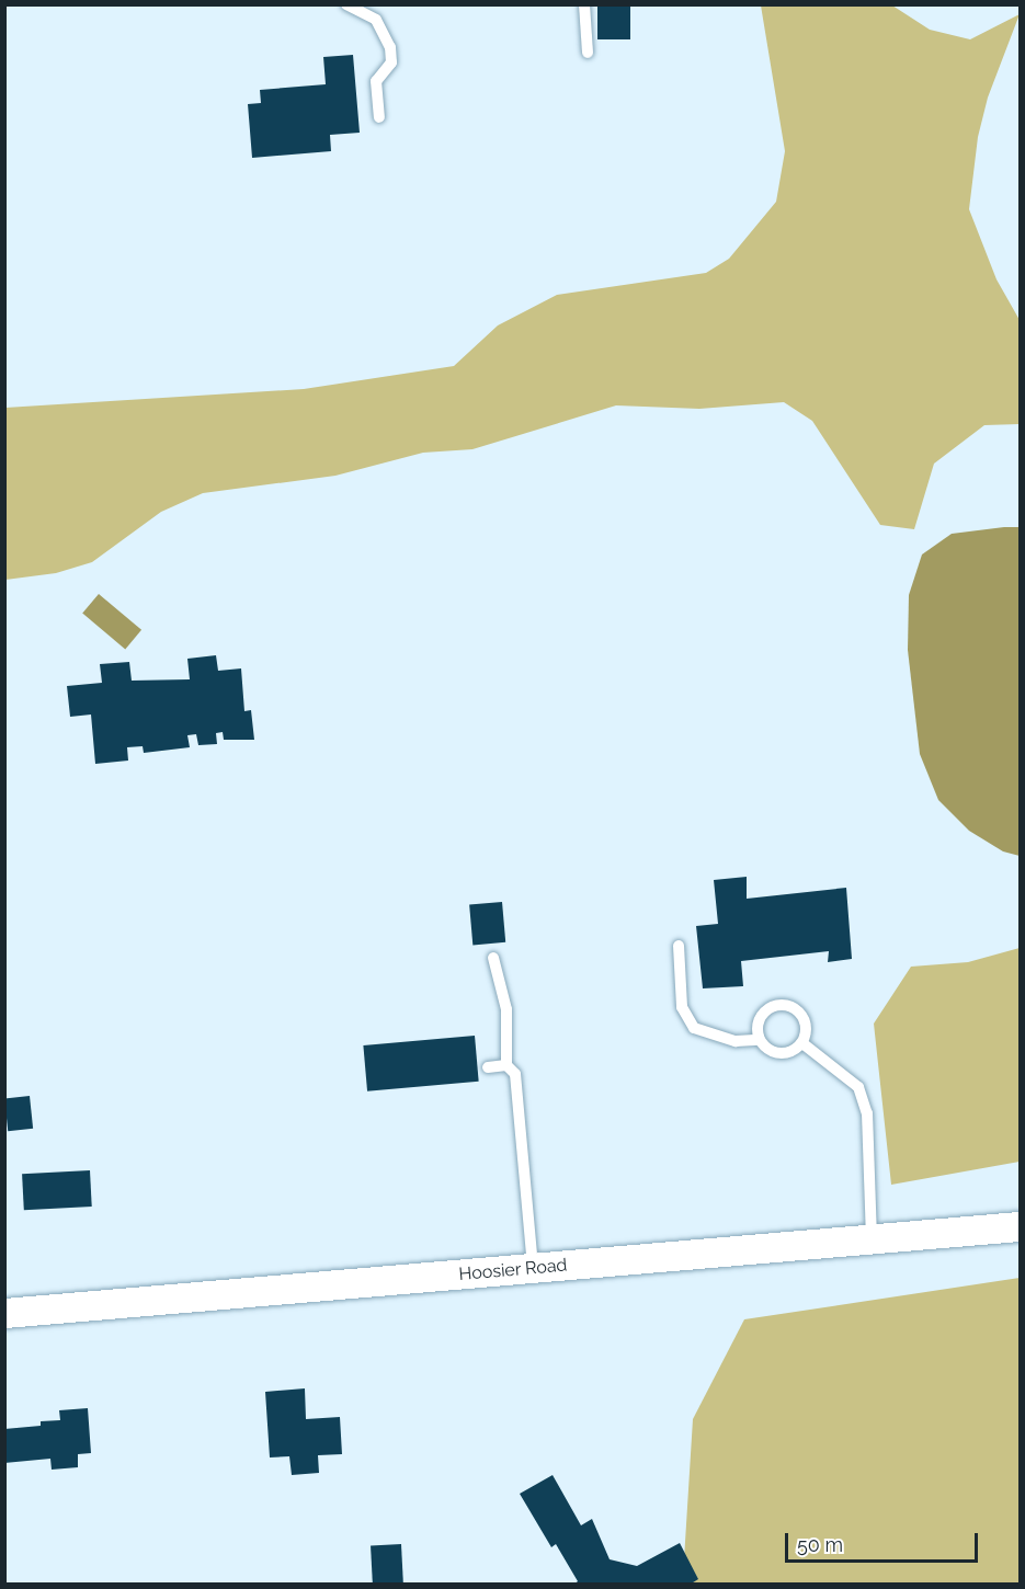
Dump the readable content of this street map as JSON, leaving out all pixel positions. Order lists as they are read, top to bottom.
{
  "streets": {
    "street": ["Hoosier Road"]
  },
  "scale_bar": "50 m"
}
